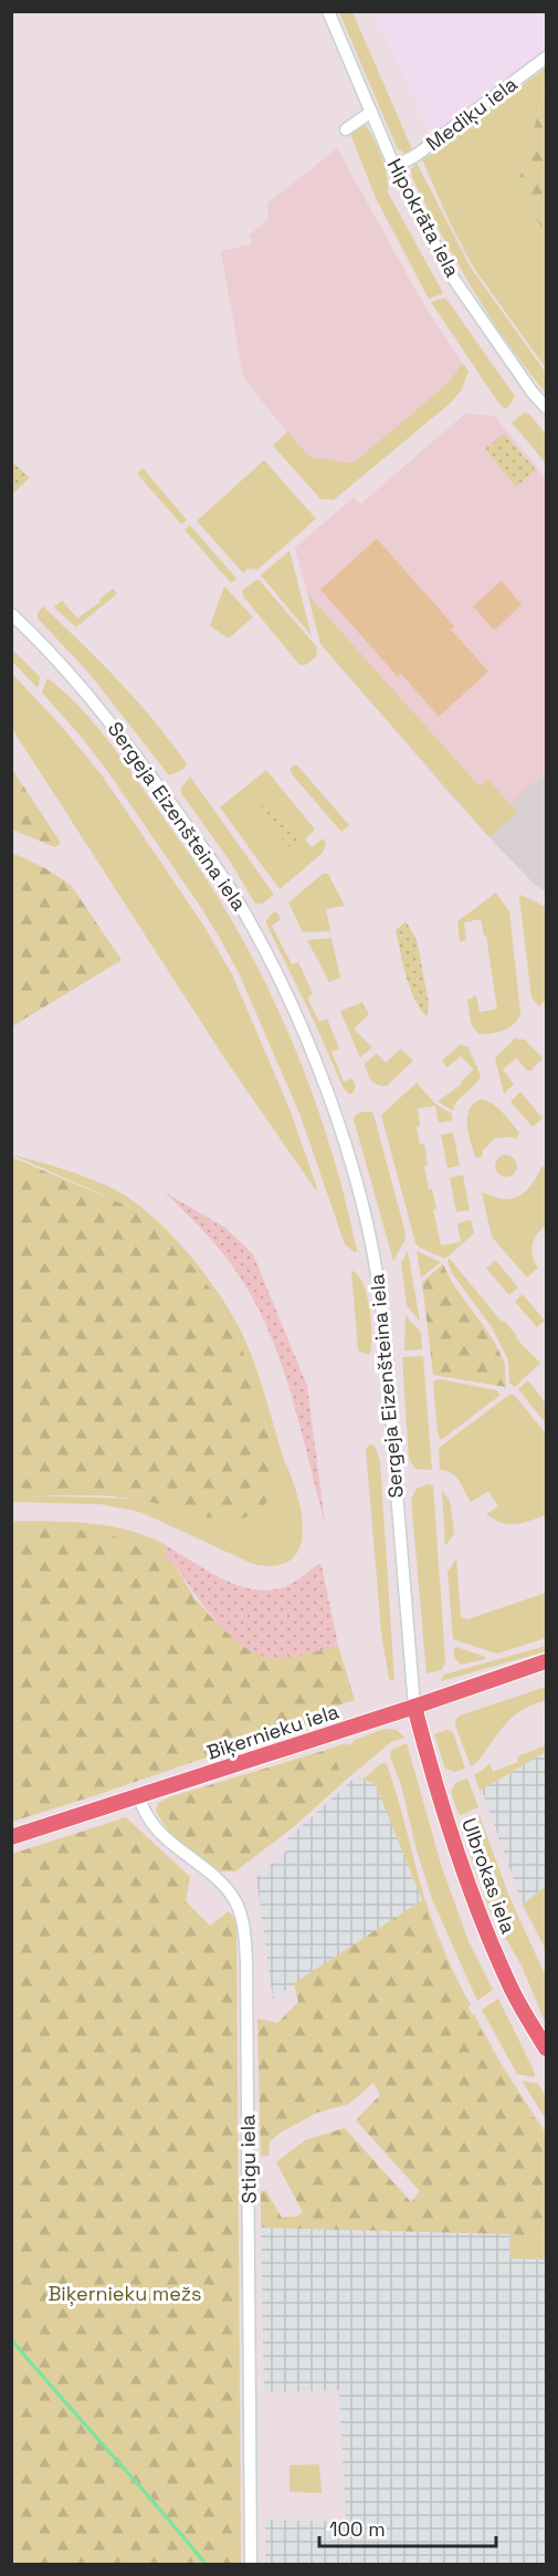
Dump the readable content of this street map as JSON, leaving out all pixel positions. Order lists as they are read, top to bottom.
{
  "streets": {
    "main road": ["Biķernieku iela", "Ulbrokas iela"],
    "street": [
      "Mediķu iela",
      "Hipokrāta iela",
      "Sergeja Eizenšteina iela",
      "Stigu iela"
    ]
  },
  "crossings": [
    ["Mediķu iela", "Hipokrāta iela"],
    ["Sergeja Eizenšteina iela", "Biķernieku iela"],
    ["Sergeja Eizenšteina iela", "Ulbrokas iela"],
    ["Biķernieku iela", "Ulbrokas iela"],
    ["Biķernieku iela", "Stigu iela"]
  ],
  "parks": ["Biķernieku mežs"],
  "scale_bar": "100 m"
}
